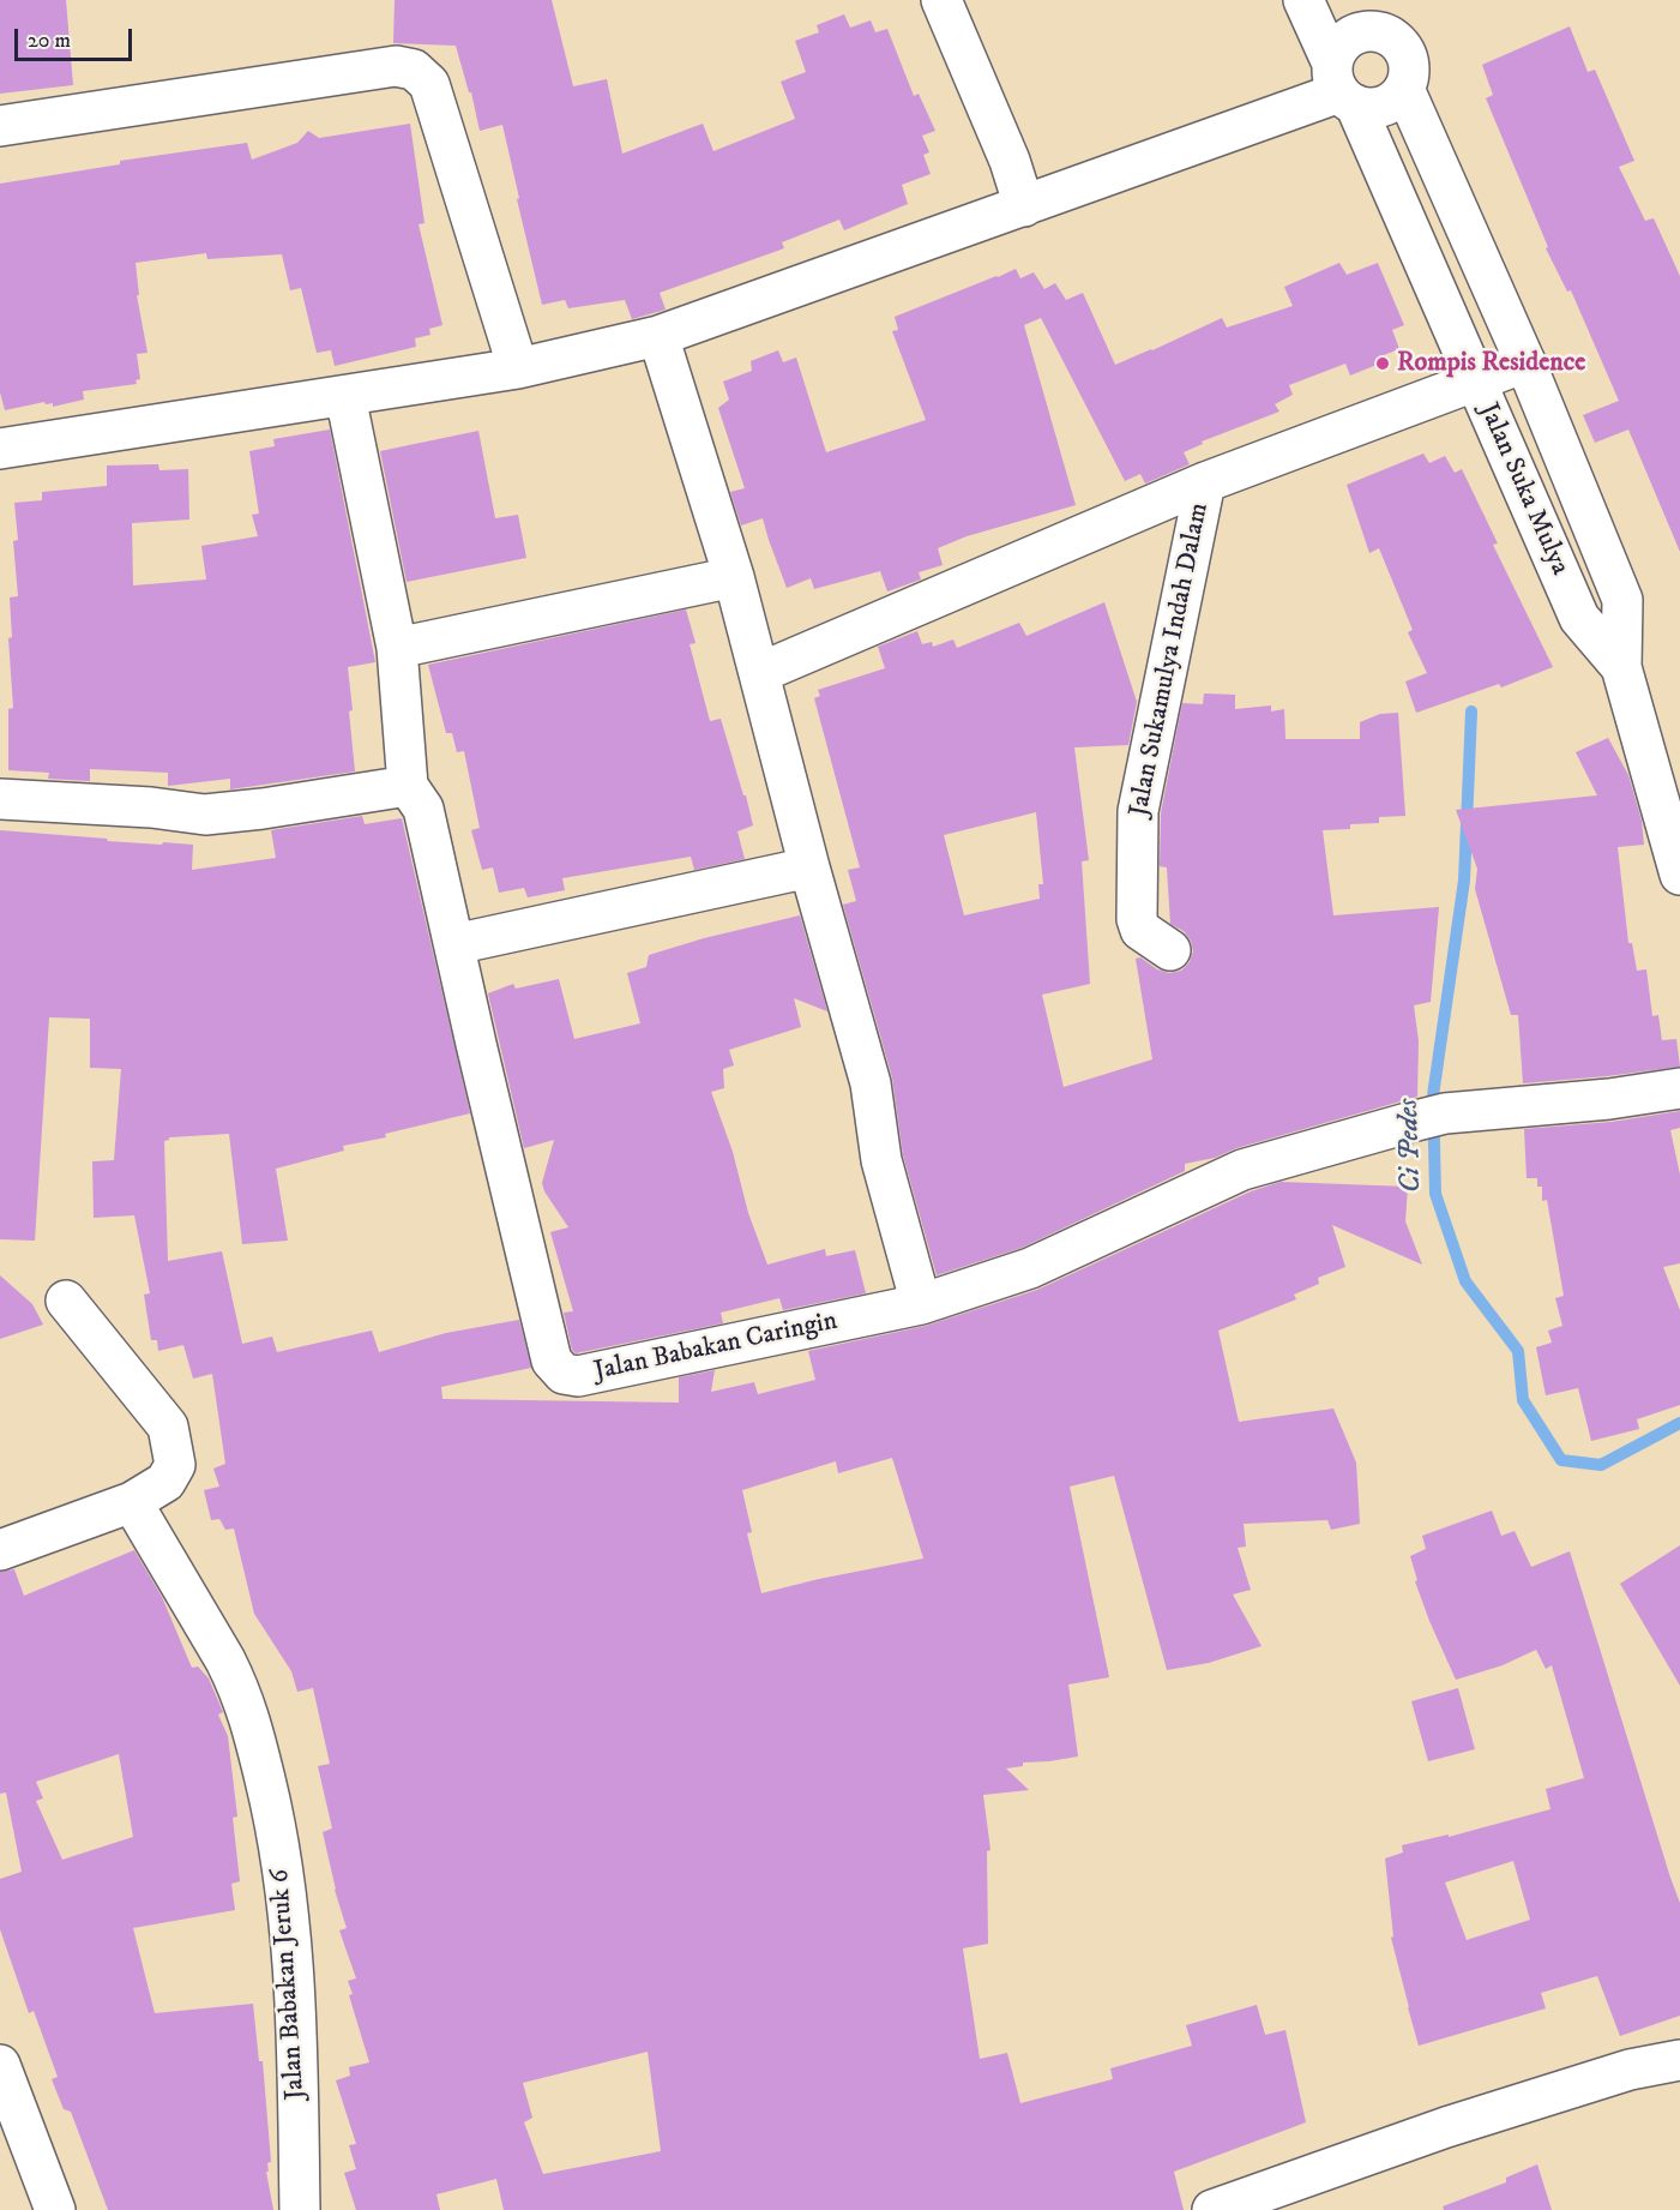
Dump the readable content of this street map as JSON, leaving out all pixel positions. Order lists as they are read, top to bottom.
{
  "streets": {
    "street": [
      "Jalan Suka Mulya",
      "Jalan Sukamulya Indah Dalam",
      "Jalan Babakan Caringin",
      "Jalan Babakan Jeruk 6"
    ]
  },
  "water": ["Ci Pedes"],
  "places": ["Rompis Residence"],
  "scale_bar": "20 m"
}
